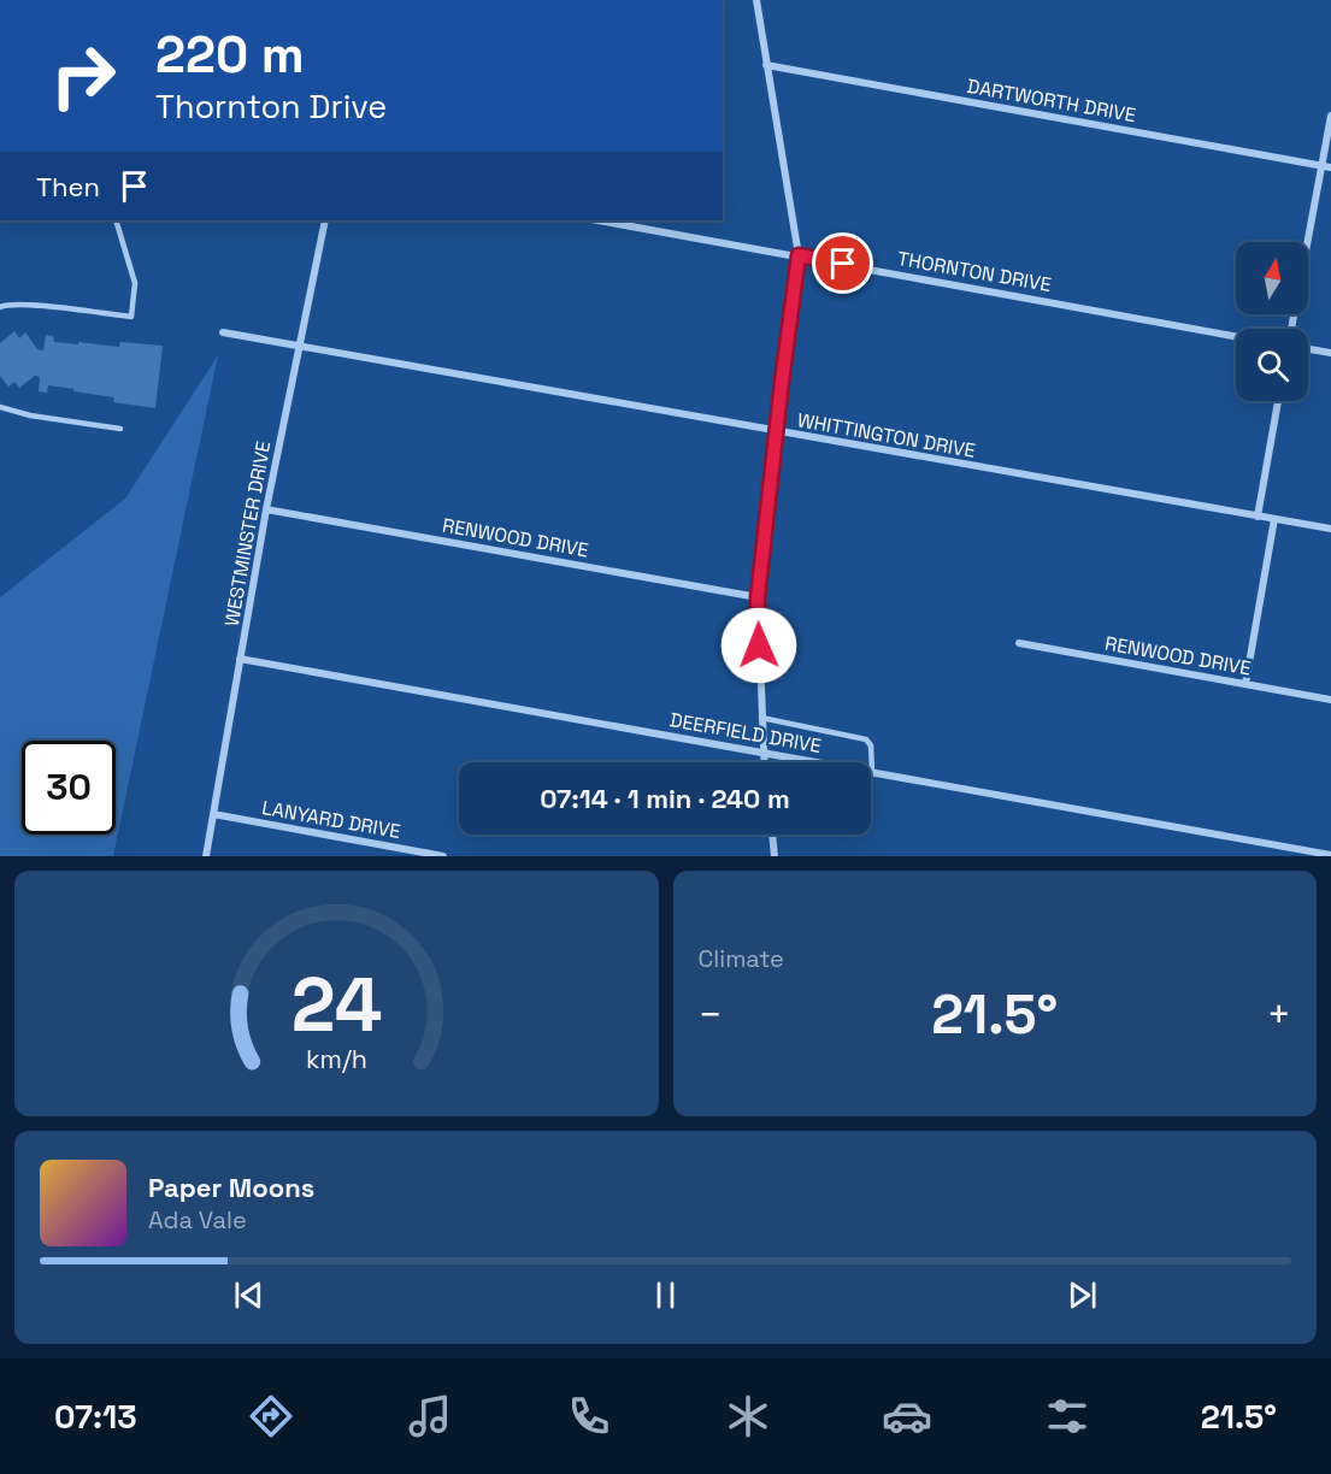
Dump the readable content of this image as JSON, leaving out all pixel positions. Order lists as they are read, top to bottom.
{
  "streets": {
    "street": [
      "DARTWORTH DRIVE",
      "THORNTON DRIVE",
      "WHITTINGTON DRIVE",
      "WESTMINSTER DRIVE",
      "RENWOOD DRIVE",
      "DEERFIELD DRIVE",
      "LANYARD DRIVE"
    ]
  },
  "crossings": [
    ["WHITTINGTON DRIVE", "WESTMINSTER DRIVE"],
    ["WESTMINSTER DRIVE", "RENWOOD DRIVE"],
    ["WESTMINSTER DRIVE", "DEERFIELD DRIVE"],
    ["WESTMINSTER DRIVE", "LANYARD DRIVE"]
  ],
  "north": "top",
  "page": {
    "turn": ["220 m", "Thornton Drive"],
    "then": "Then",
    "limit": "30",
    "trip": "07:14 · 1 min · 240 m",
    "tile": "Climate",
    "heat": ["−", "21.5°", "+"],
    "song": ["Paper Moons", "Ada Vale"],
    "tabs": ["07:13", "21.5°"],
    "gauge": ["24", "km/h"]
  }
}
